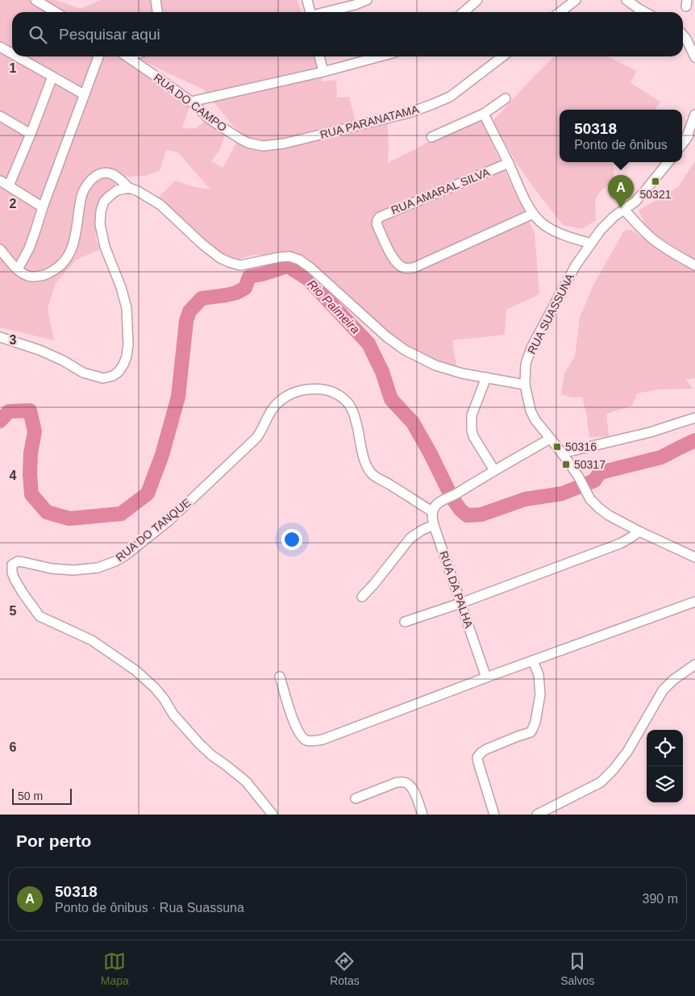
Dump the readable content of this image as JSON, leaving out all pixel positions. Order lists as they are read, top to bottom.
{
  "streets": {
    "street": [
      "RUA DO CAMPO",
      "RUA PARANATAMA",
      "RUA AMARAL SILVA",
      "RUA SUASSUNA",
      "RUA DO TANQUE",
      "RUA DA PALHA"
    ]
  },
  "crossings": [
    ["RUA DO CAMPO", "RUA PARANATAMA"],
    ["RUA DO TANQUE", "RUA DA PALHA"]
  ],
  "water": ["Rio Palmeira"],
  "places": {
    "transit": ["50321", "50316", "50317"]
  },
  "scale_bar": "50 m",
  "page": {
    "search": "Pesquisar aqui",
    "popup": ["50318", "Ponto de ônibus"],
    "pins": "A",
    "scale": "50 m",
    "heading": "Por perto",
    "list": [
      {
        "mark": "A",
        "name": "50318",
        "note": "Ponto de ônibus · Rua Suassuna",
        "value": "390 m"
      }
    ],
    "nav": ["Mapa", "Rotas", "Salvos"]
  },
  "grid": {
    "rows": [
      "1",
      "2",
      "3",
      "4",
      "5",
      "6"
    ]
  }
}
